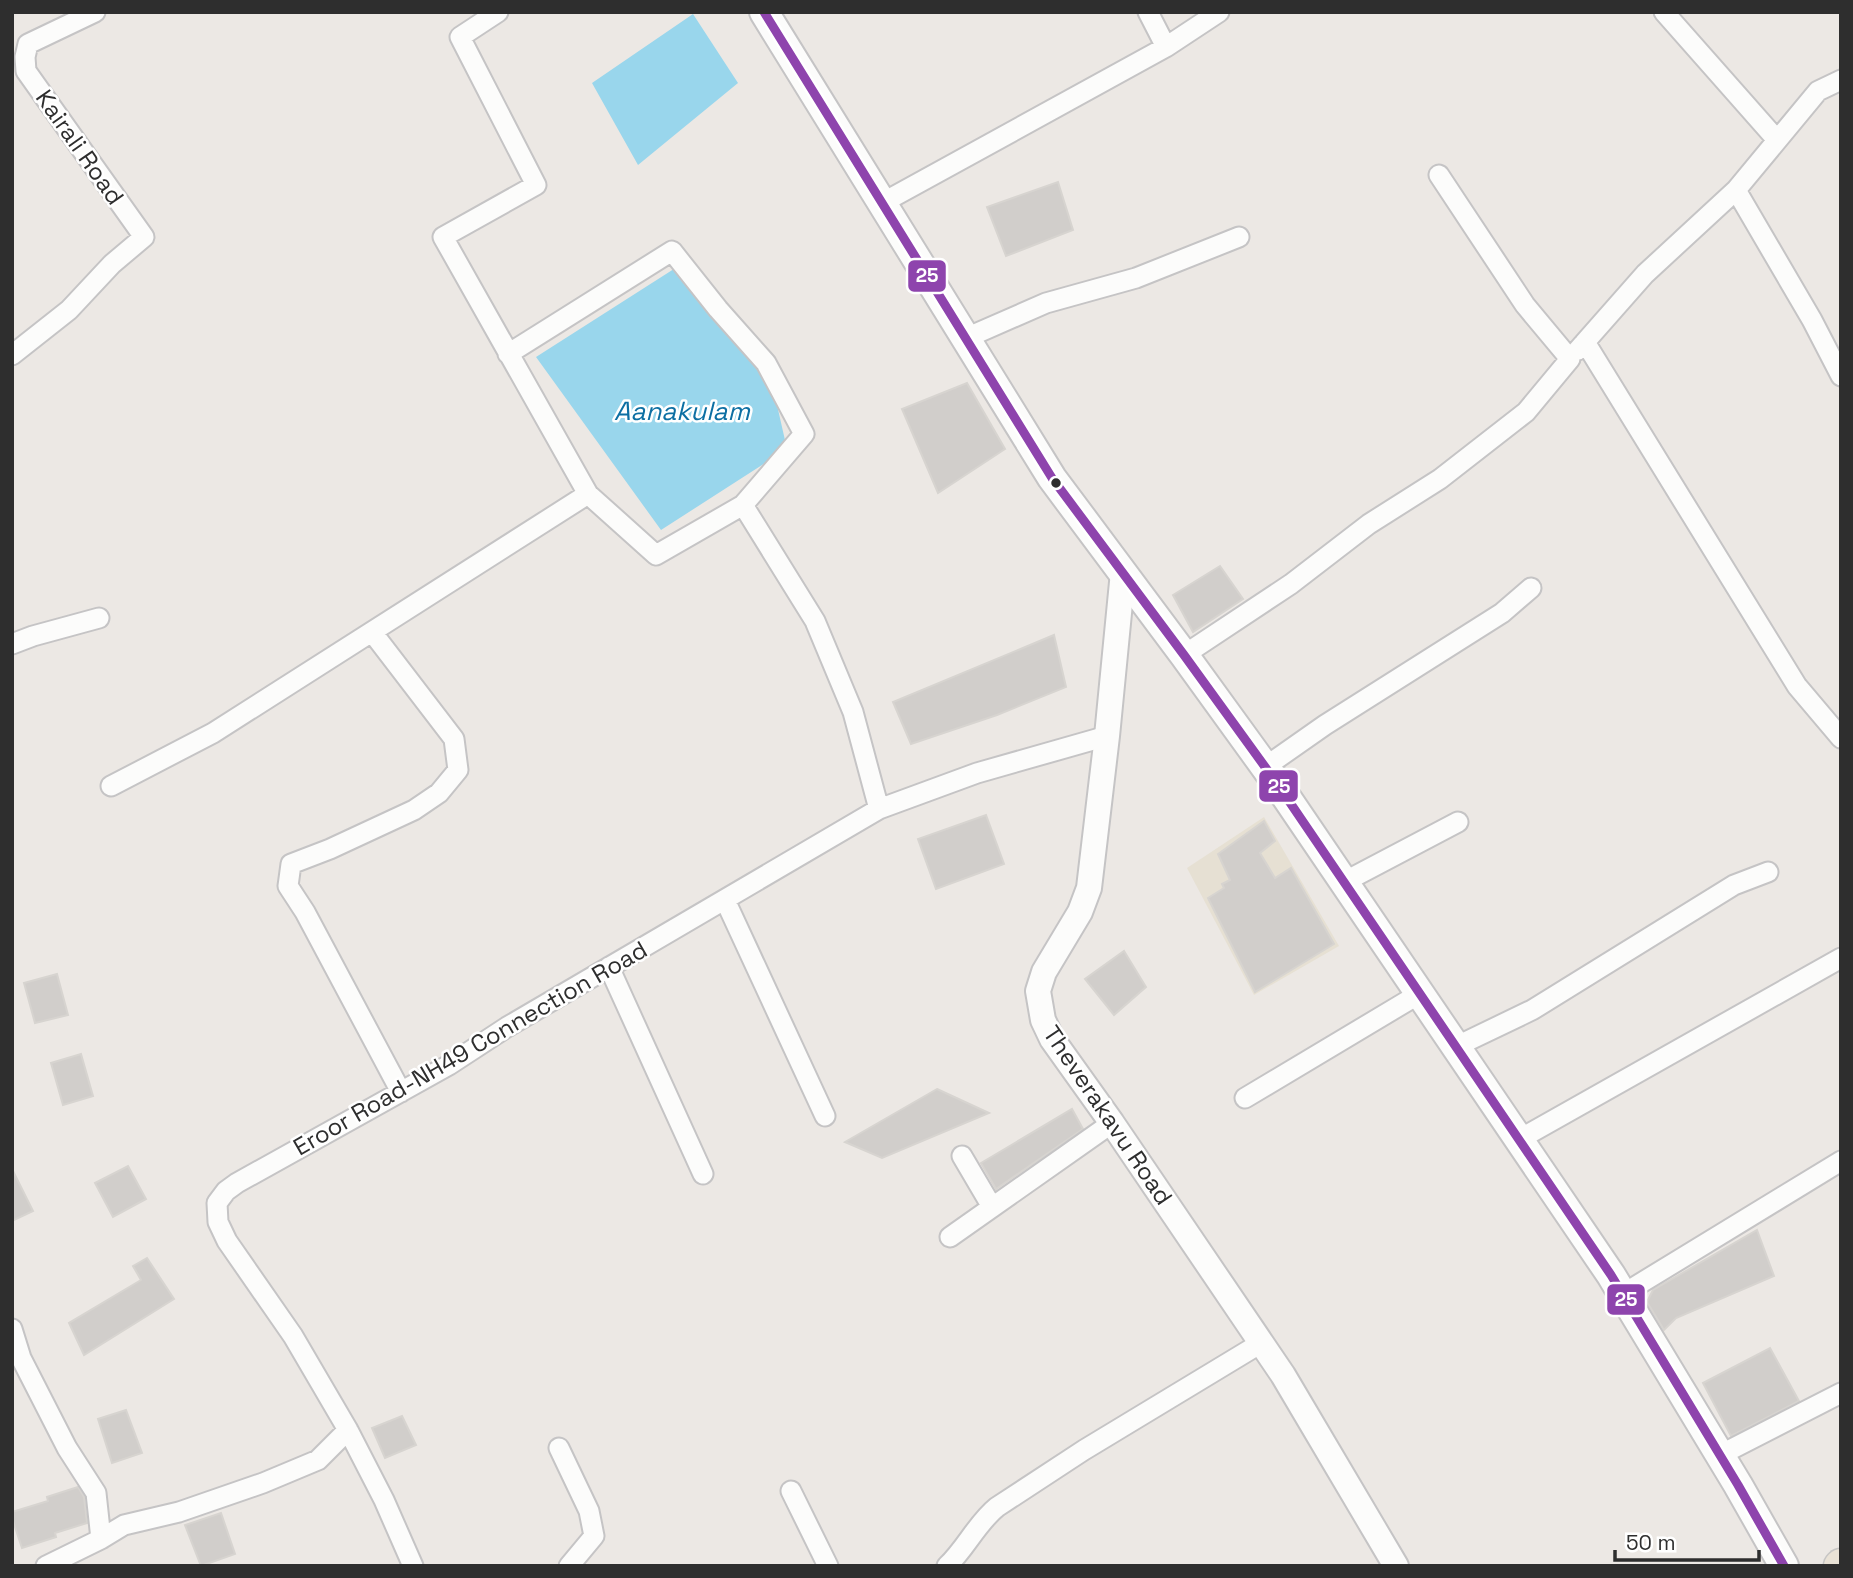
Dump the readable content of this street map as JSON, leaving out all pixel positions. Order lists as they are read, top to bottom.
{
  "streets": {
    "street": ["Kairali Road", "Eroor Road-NH49 Connection Road", "Theverakavu Road"]
  },
  "crossings": [
    ["Eroor Road-NH49 Connection Road", "Theverakavu Road"]
  ],
  "water": ["Aanakulam"],
  "lines": ["transit line 25"],
  "scale_bar": "50 m"
}
